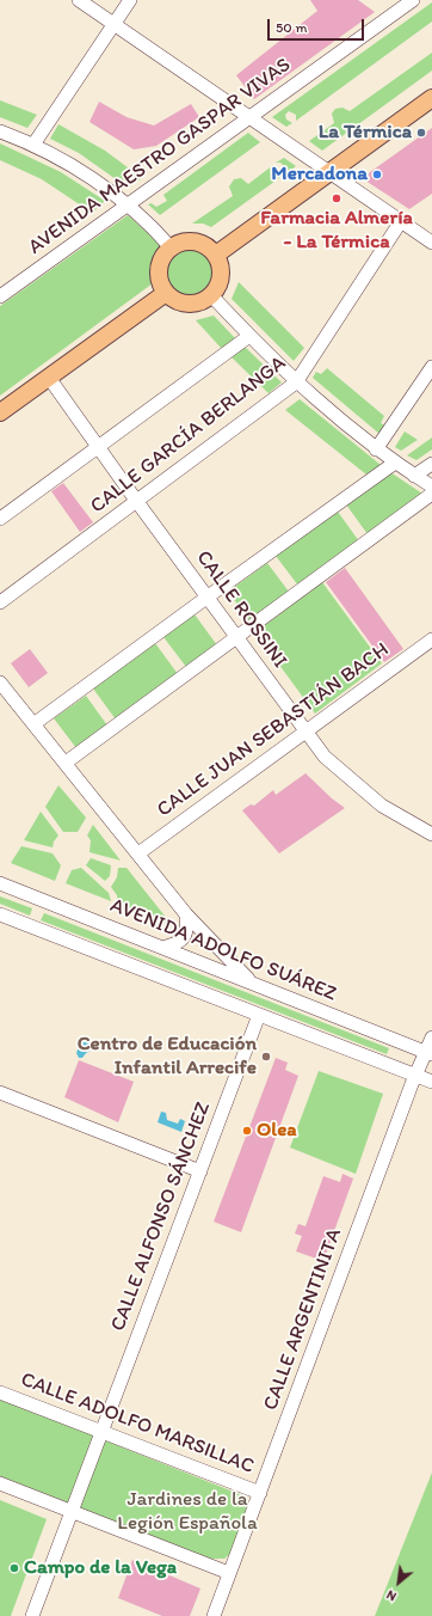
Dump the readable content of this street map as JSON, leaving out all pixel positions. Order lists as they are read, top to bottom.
{
  "streets": {
    "street": [
      "AVENIDA MAESTRO GASPAR VIVAS",
      "CALLE GARCÍA BERLANGA",
      "CALLE ROSSINI",
      "CALLE JUAN SEBASTIÁN BACH",
      "AVENIDA ADOLFO SUÁREZ",
      "CALLE ALFONSO SÁNCHEZ",
      "CALLE ARGENTINITA",
      "CALLE ADOLFO MARSILLAC"
    ]
  },
  "crossings": [
    ["CALLE GARCÍA BERLANGA", "CALLE ROSSINI"],
    ["CALLE ROSSINI", "CALLE JUAN SEBASTIÁN BACH"],
    ["AVENIDA ADOLFO SUÁREZ", "CALLE ARGENTINITA"],
    ["CALLE ALFONSO SÁNCHEZ", "CALLE ADOLFO MARSILLAC"],
    ["CALLE ARGENTINITA", "CALLE ADOLFO MARSILLAC"]
  ],
  "parks": ["Jardines de la Legión Española"],
  "places": [
    "La Térmica",
    "Mercadona",
    "Farmacia Almería - La Térmica",
    "Centro de Educación Infantil Arrecife",
    "Olea",
    "Campo de la Vega"
  ],
  "scale_bar": "50 m",
  "north": "bottom left"
}
